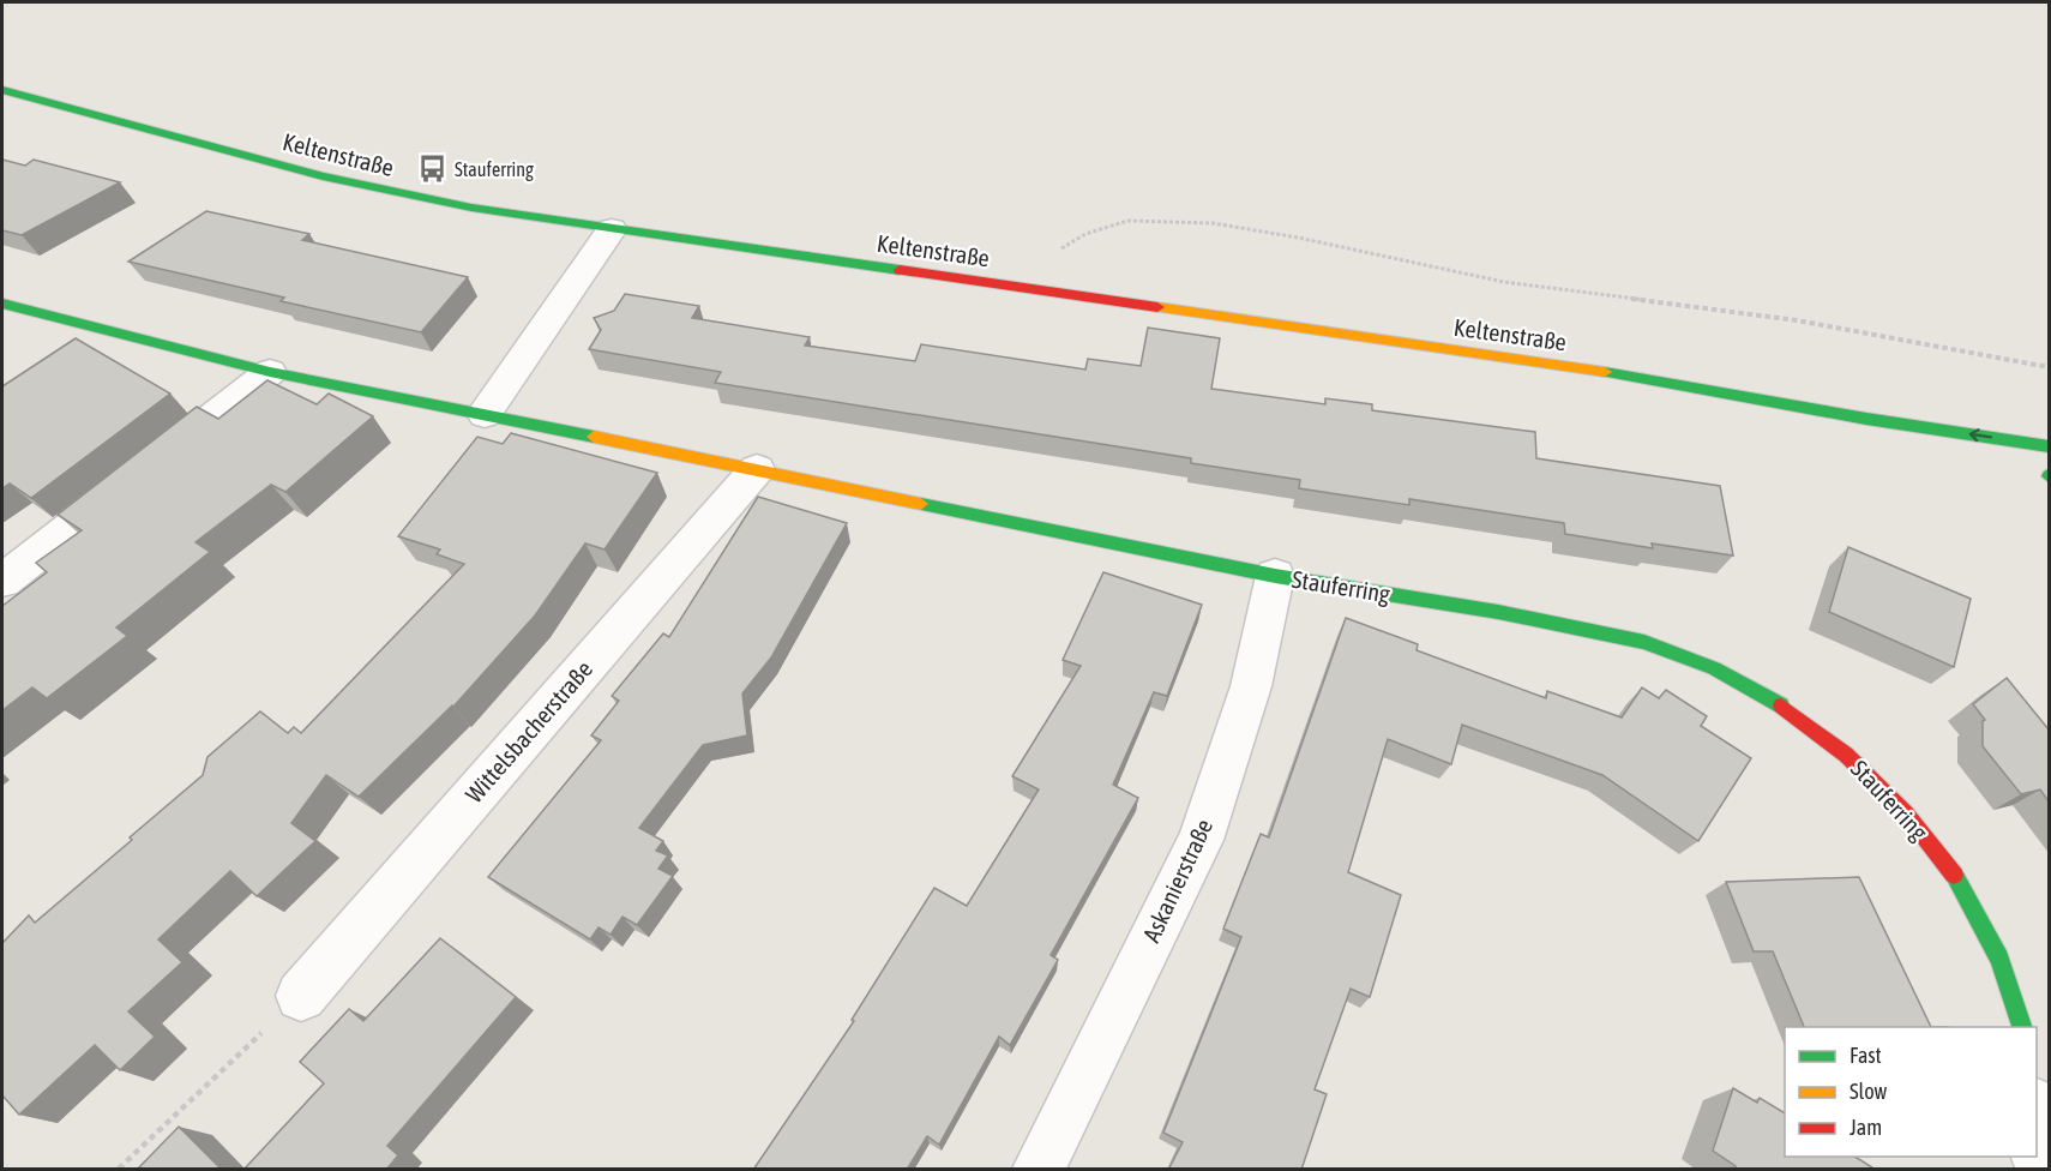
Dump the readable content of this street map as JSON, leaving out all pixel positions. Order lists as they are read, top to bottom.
{
  "streets": {
    "main road": ["Keltenstraße", "Stauferring"],
    "street": ["Wittelsbacherstraße", "Askanierstraße"]
  },
  "crossings": [
    ["Stauferring", "Wittelsbacherstraße"],
    ["Stauferring", "Askanierstraße"]
  ],
  "places": {
    "bus stop": ["Stauferring"]
  },
  "legend": ["Fast", "Slow", "Jam"]
}
